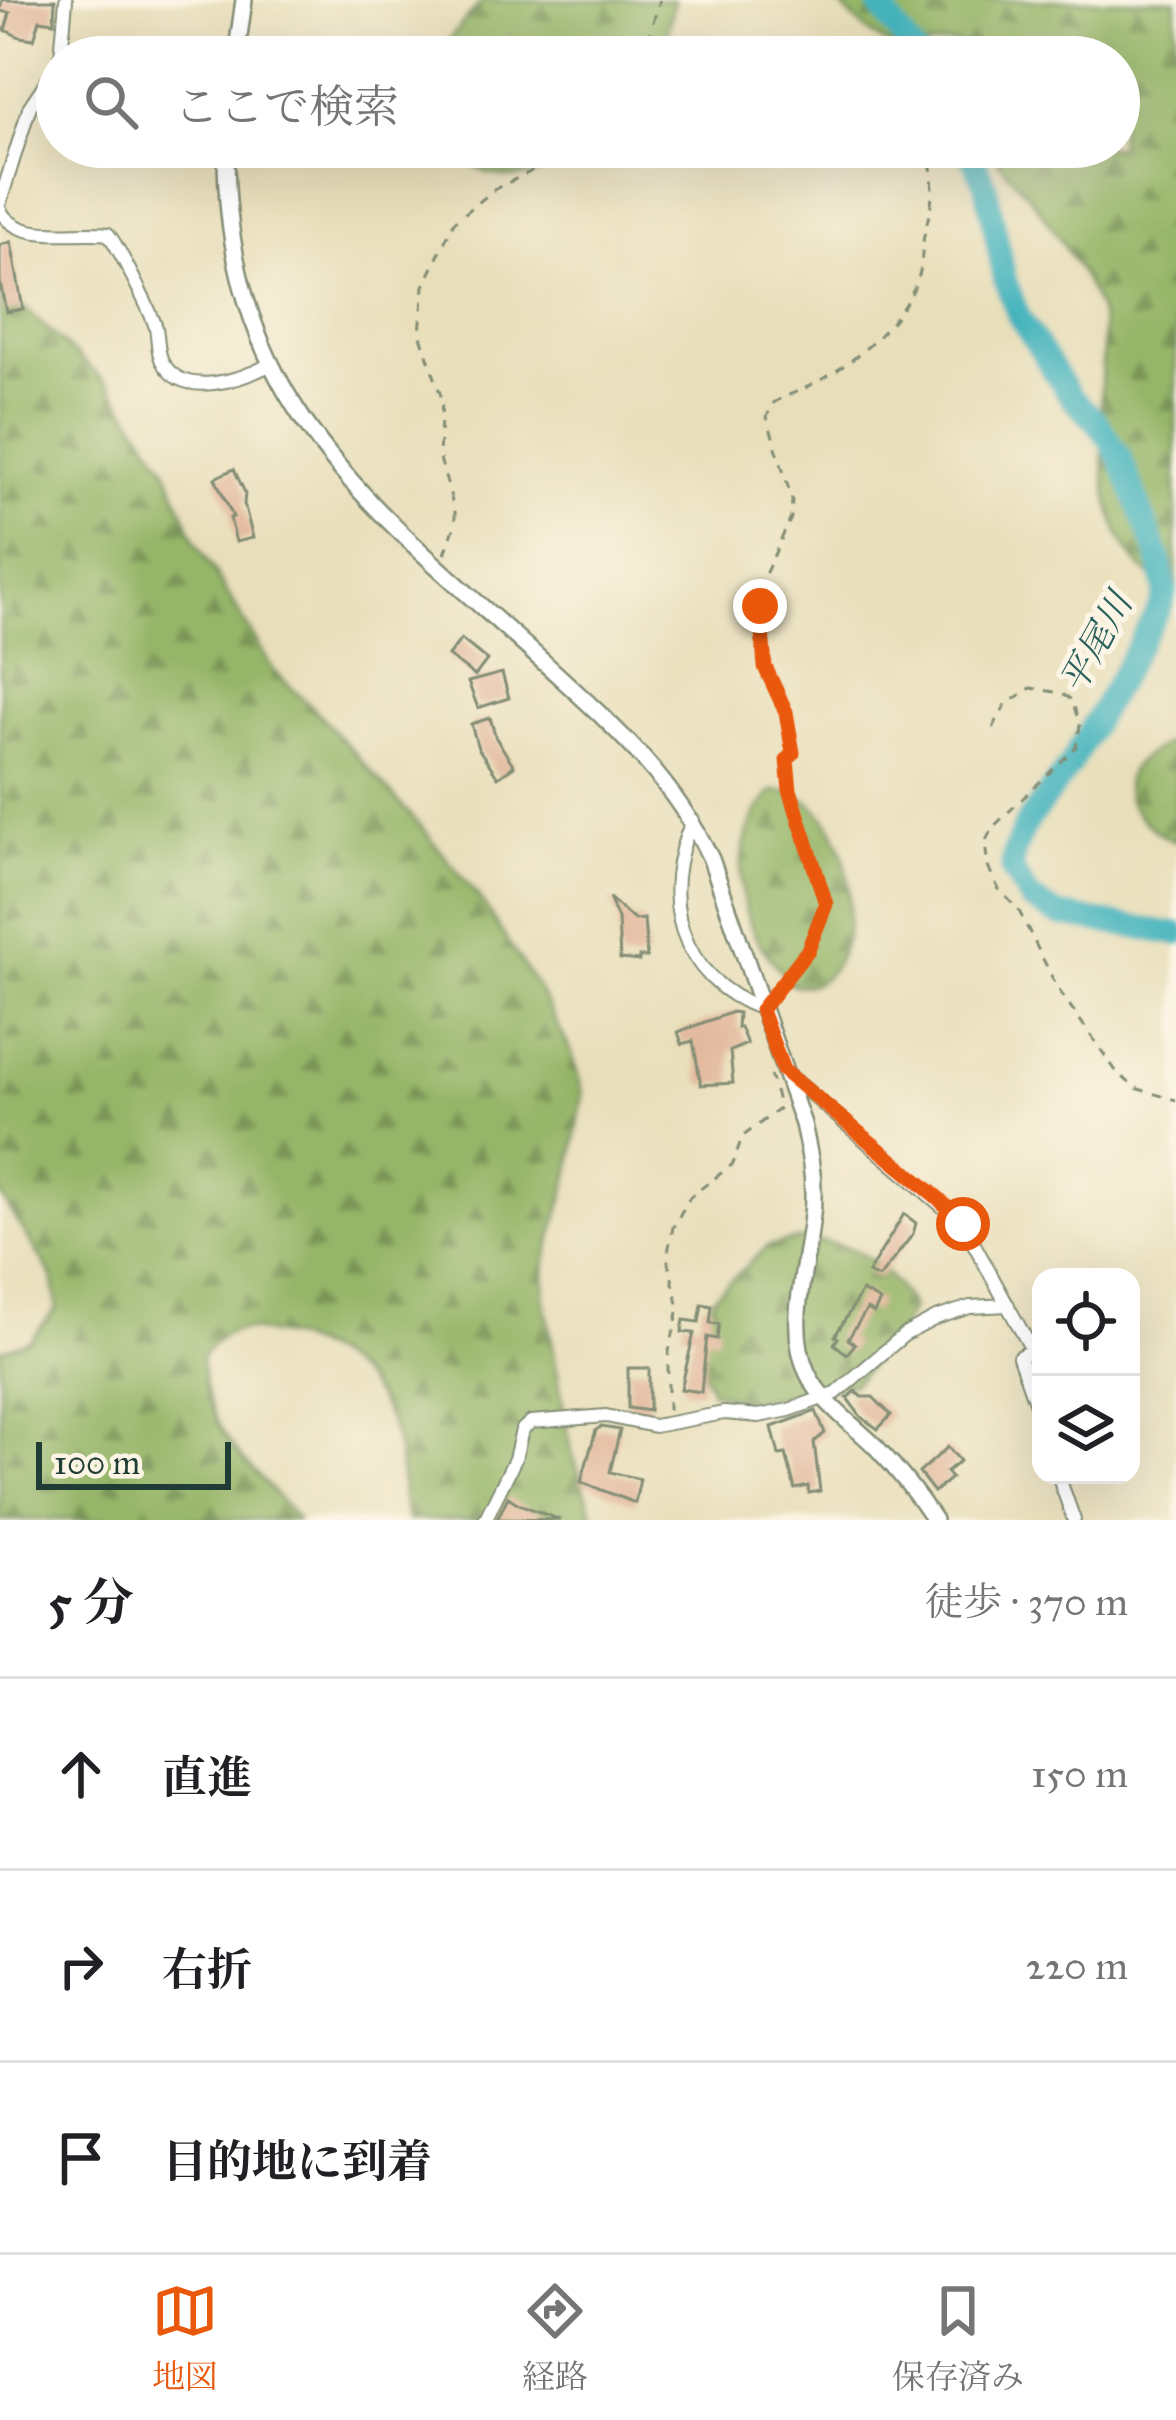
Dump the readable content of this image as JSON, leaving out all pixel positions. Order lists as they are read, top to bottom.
{
  "water": ["平尾川"],
  "scale_bar": "100 m",
  "page": {
    "search": "ここで検索",
    "scale": "100 m",
    "heading": ["5 分", "徒歩 · 370 m"],
    "list": [
      ["直進", "150 m"],
      ["右折", "220 m"],
      "目的地に到着"
    ],
    "nav": ["地図", "経路", "保存済み"]
  }
}
